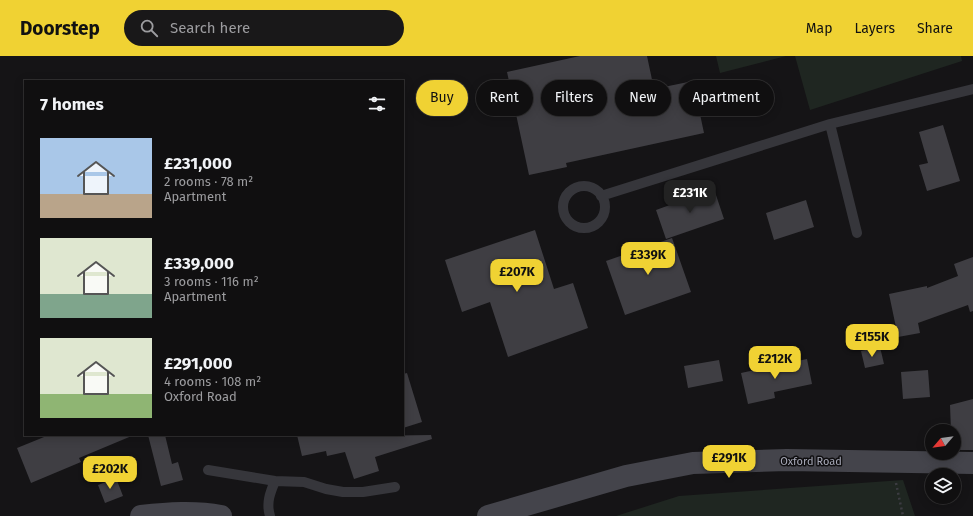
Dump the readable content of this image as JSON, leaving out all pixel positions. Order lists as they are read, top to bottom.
{
  "streets": {
    "main road": ["Oxford Road"]
  },
  "north": "bottom left",
  "page": {
    "header": "Doorstep",
    "search": "Search here",
    "nav": ["Map", "Layers", "Share"],
    "chip": [
      "Buy",
      "Rent",
      "Filters",
      "New",
      "Apartment"
    ],
    "heading": "7 homes",
    "list": [
      {
        "name": "£231,000",
        "note": "2 rooms · 78 m² · Apartment"
      },
      {
        "name": "£339,000",
        "note": "3 rooms · 116 m² · Apartment"
      },
      {
        "name": "£291,000",
        "note": "4 rooms · 108 m² · Oxford Road"
      }
    ],
    "price": [
      "£231K",
      "£339K",
      "£207K",
      "£155K",
      "£212K",
      "£291K",
      "£202K"
    ]
  }
}
